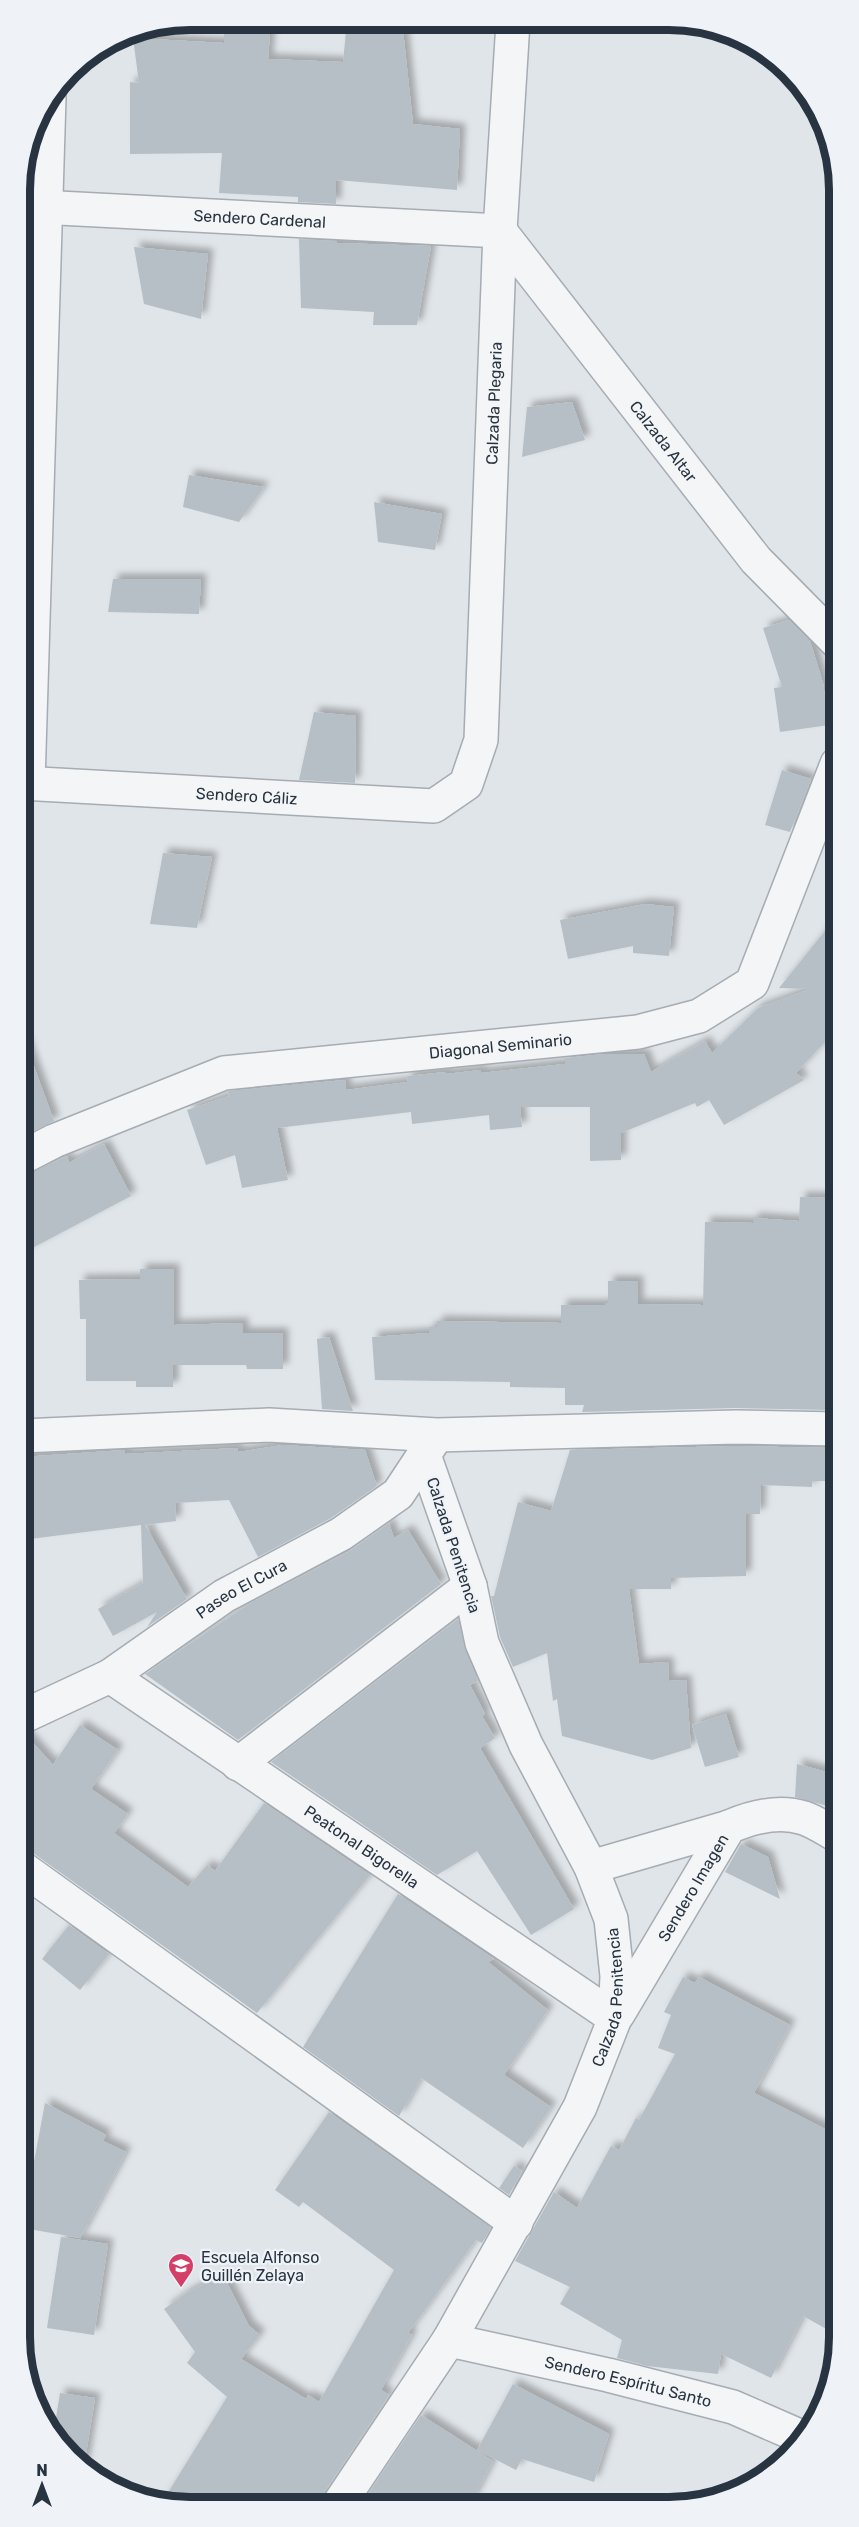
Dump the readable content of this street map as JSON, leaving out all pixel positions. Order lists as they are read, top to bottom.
{
  "streets": {
    "street": [
      "Sendero Cardenal",
      "Calzada Plegaria",
      "Calzada Altar",
      "Sendero Cáliz",
      "Diagonal Seminario",
      "Calzada Penitencia",
      "Paseo El Cura",
      "Peatonal Bigorella",
      "Sendero Imagen",
      "Sendero Espíritu Santo"
    ]
  },
  "crossings": [
    ["Sendero Cardenal", "Calzada Plegaria"],
    ["Sendero Cardenal", "Calzada Altar"],
    ["Calzada Plegaria", "Calzada Altar"],
    ["Calzada Plegaria", "Sendero Cáliz"],
    ["Calzada Penitencia", "Paseo El Cura"],
    ["Calzada Penitencia", "Peatonal Bigorella"],
    ["Calzada Penitencia", "Sendero Imagen"],
    ["Calzada Penitencia", "Sendero Espíritu Santo"],
    ["Paseo El Cura", "Peatonal Bigorella"],
    ["Peatonal Bigorella", "Sendero Imagen"]
  ],
  "places": {
    "school or university": ["Escuela Alfonso Guillén Zelaya"]
  },
  "north": "top"
}
